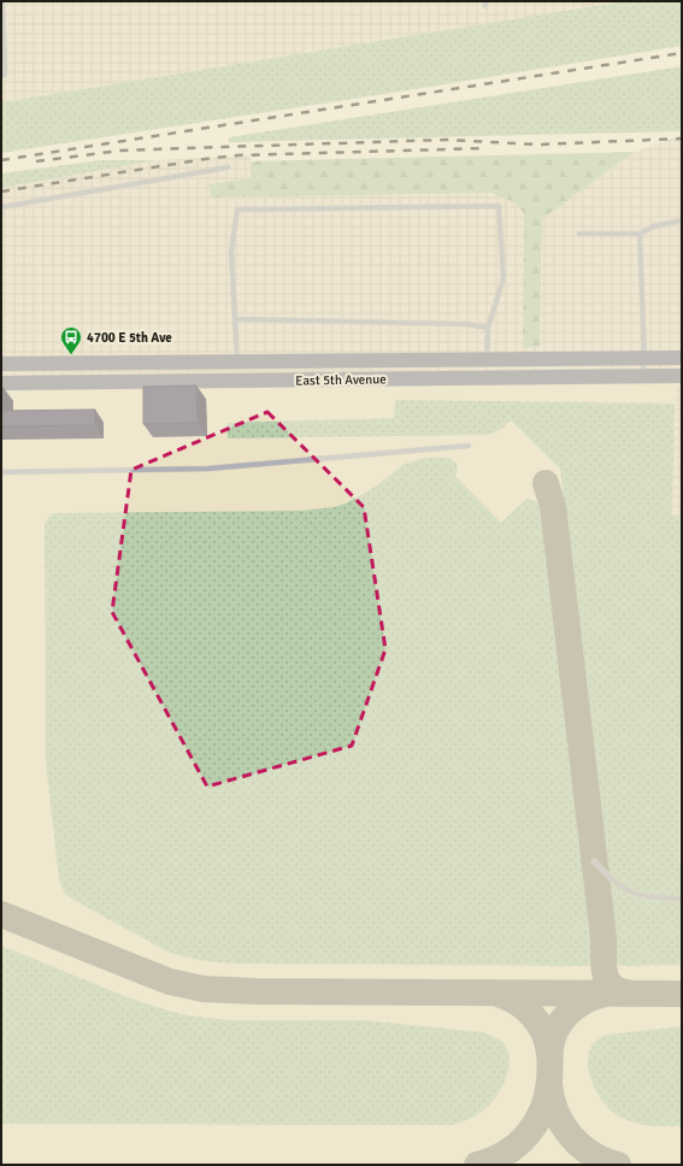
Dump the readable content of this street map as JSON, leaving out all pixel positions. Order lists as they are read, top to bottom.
{
  "streets": {
    "main road": ["East 5th Avenue"]
  },
  "places": {
    "bus stop": ["4700 E 5th Ave"]
  }
}
